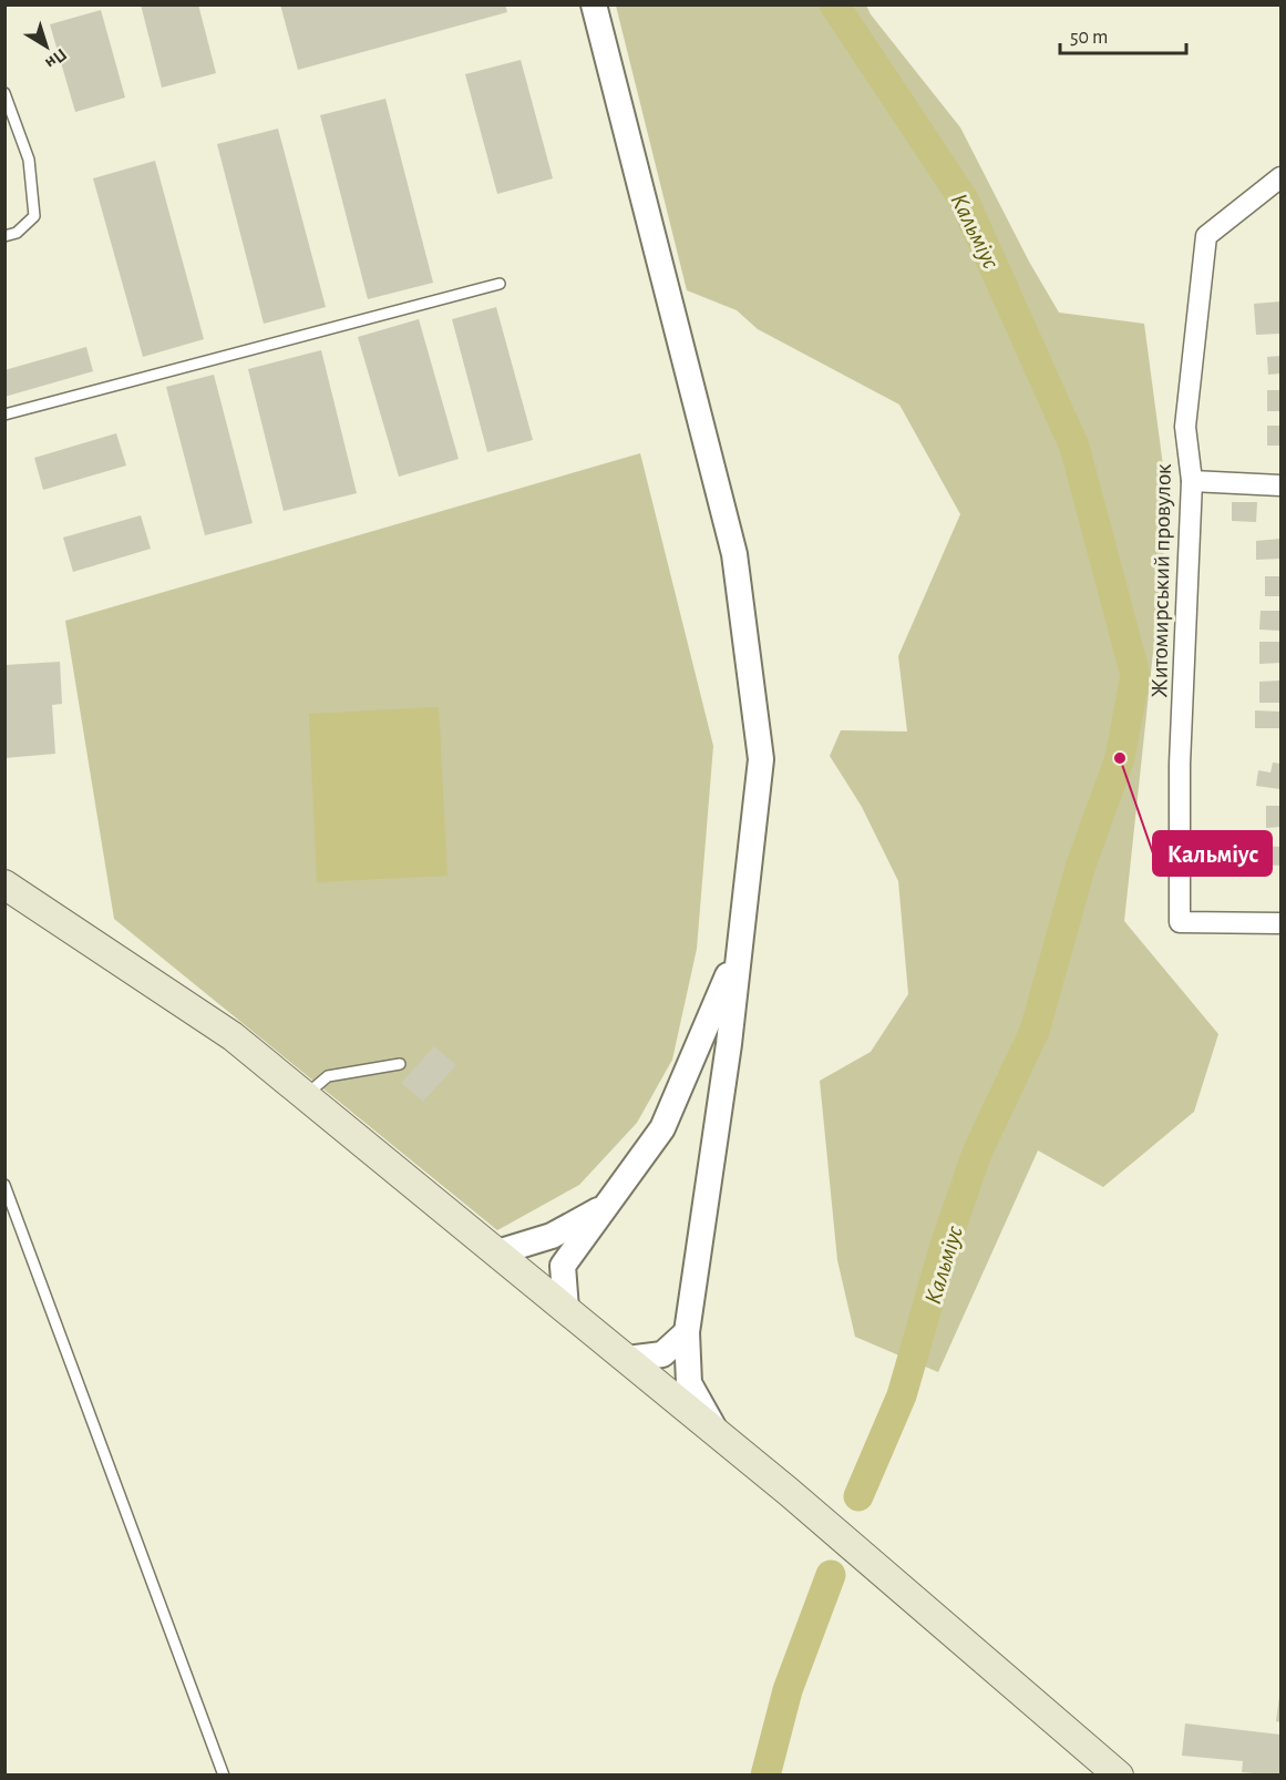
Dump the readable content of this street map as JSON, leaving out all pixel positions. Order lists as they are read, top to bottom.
{
  "streets": {
    "street": ["Житомирський провулок"]
  },
  "water": ["Кальміус"],
  "places": ["Кальміус"],
  "scale_bar": "50 m",
  "north": "bottom right"
}
